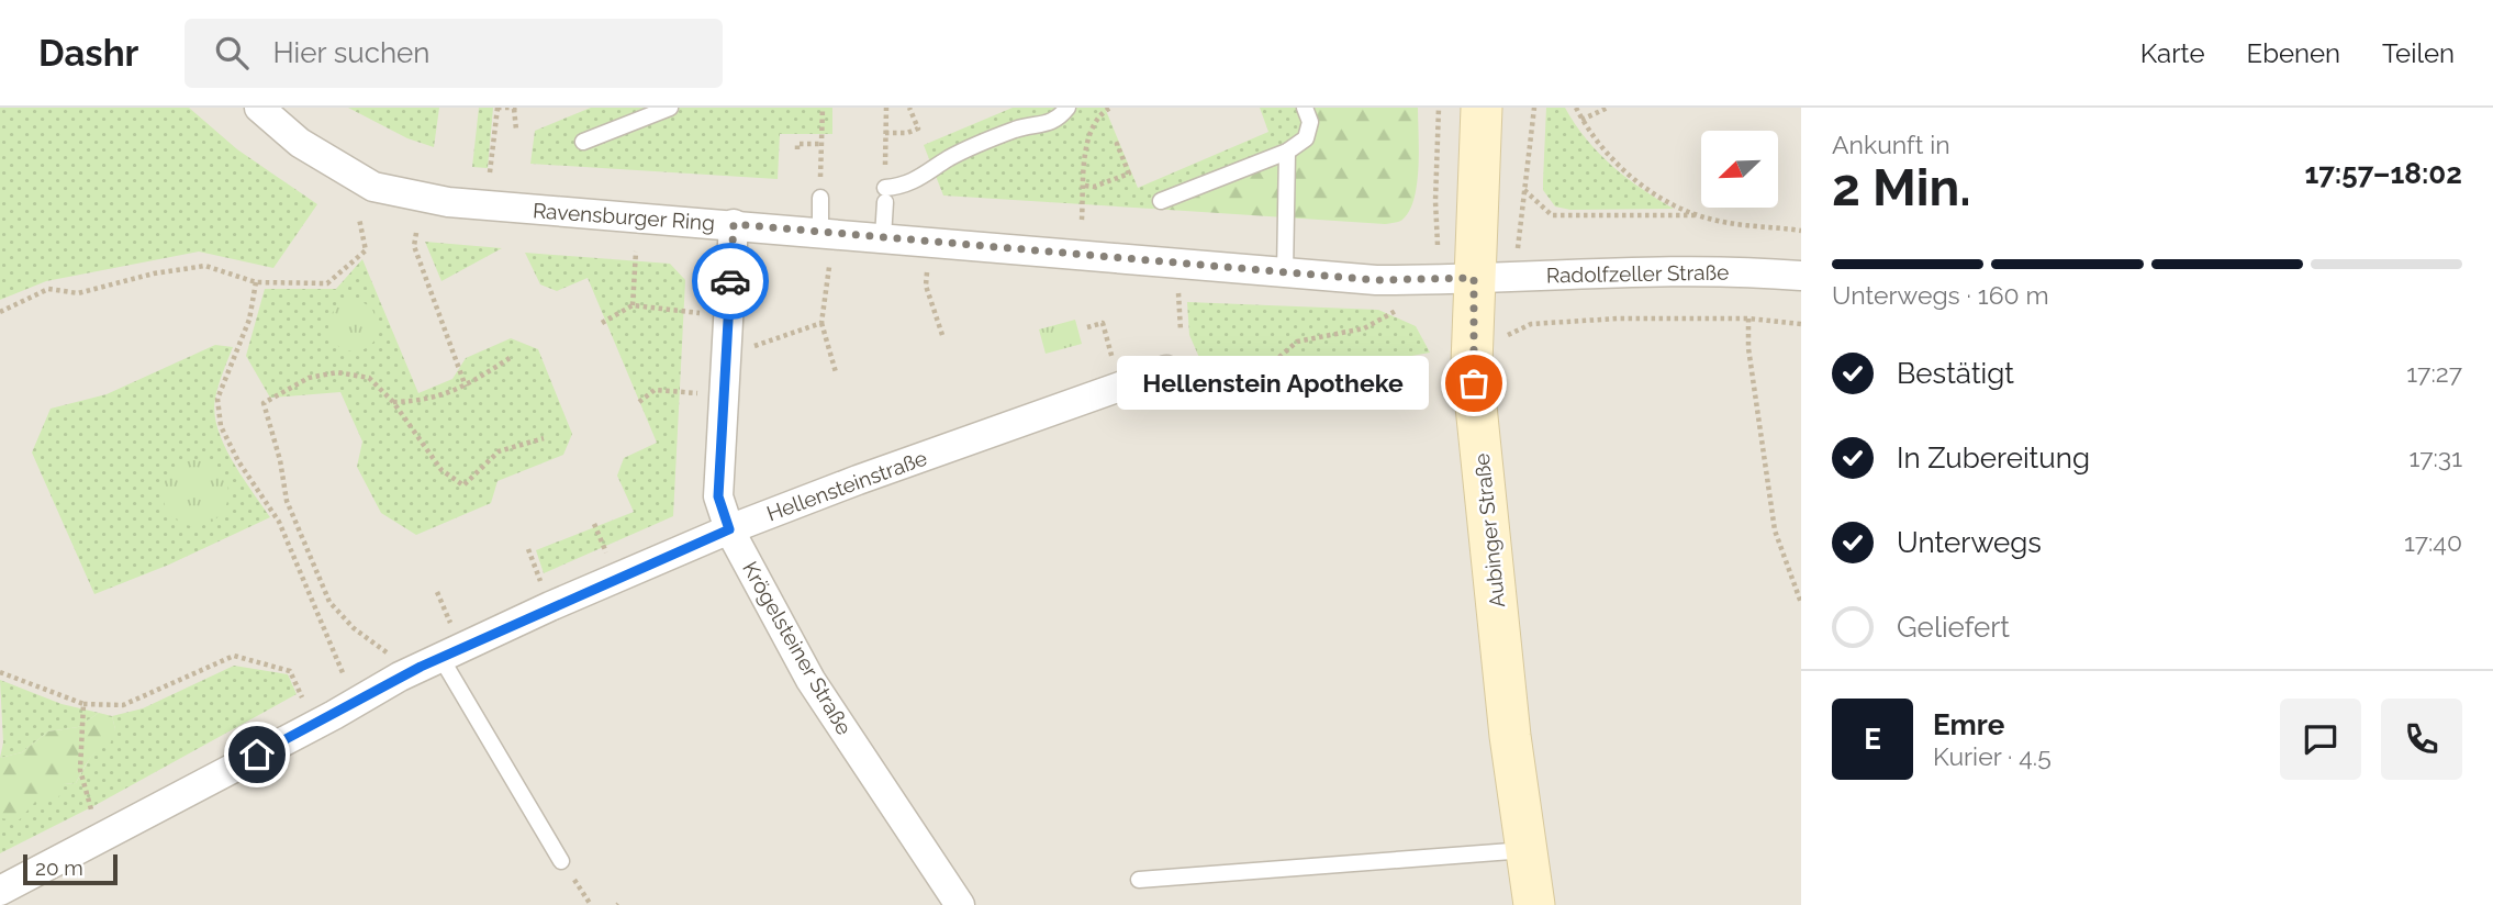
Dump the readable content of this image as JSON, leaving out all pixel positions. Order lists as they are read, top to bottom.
{
  "streets": {
    "main road": ["Aubinger Straße"],
    "street": [
      "Ravensburger Ring",
      "Radolfzeller Straße",
      "Hellensteinstraße",
      "Krögelsteiner Straße"
    ]
  },
  "crossings": [
    ["Ravensburger Ring", "Radolfzeller Straße"],
    ["Ravensburger Ring", "Aubinger Straße"],
    ["Ravensburger Ring", "Krögelsteiner Straße"],
    ["Radolfzeller Straße", "Aubinger Straße"],
    ["Hellensteinstraße", "Krögelsteiner Straße"]
  ],
  "places": ["Hellenstein Apotheke"],
  "scale_bar": "20 m",
  "north": "bottom left",
  "page": {
    "header": "Dashr",
    "search": "Hier suchen",
    "nav": ["Karte", "Ebenen", "Teilen"],
    "heading": ["2 Min.", "Ankunft in", "17:57–18:02"],
    "panel": ["Emre", "Kurier · 4.5"],
    "bar": "Unterwegs · 160 m",
    "list": [
      ["Bestätigt", "17:27"],
      ["In Zubereitung", "17:31"],
      ["Unterwegs", "17:40"],
      "Geliefert"
    ],
    "bubble": "Hellenstein Apotheke",
    "round": "E",
    "scale": "20 m"
  }
}
